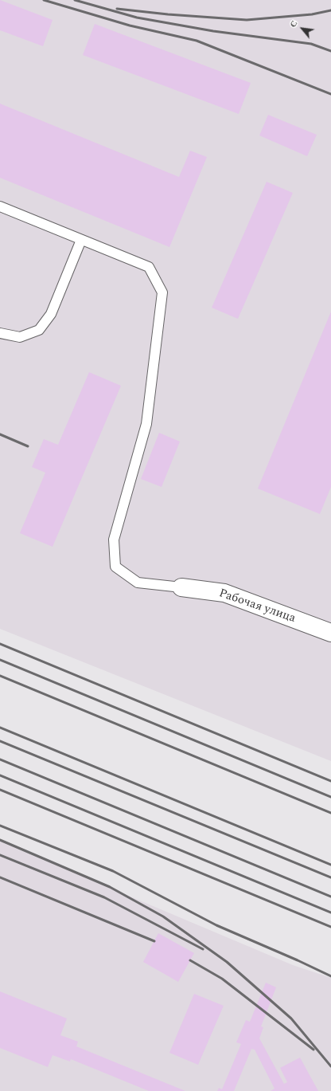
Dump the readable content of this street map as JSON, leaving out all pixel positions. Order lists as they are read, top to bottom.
{
  "streets": {
    "street": ["Рабочая улица"]
  },
  "north": "top left"
}
